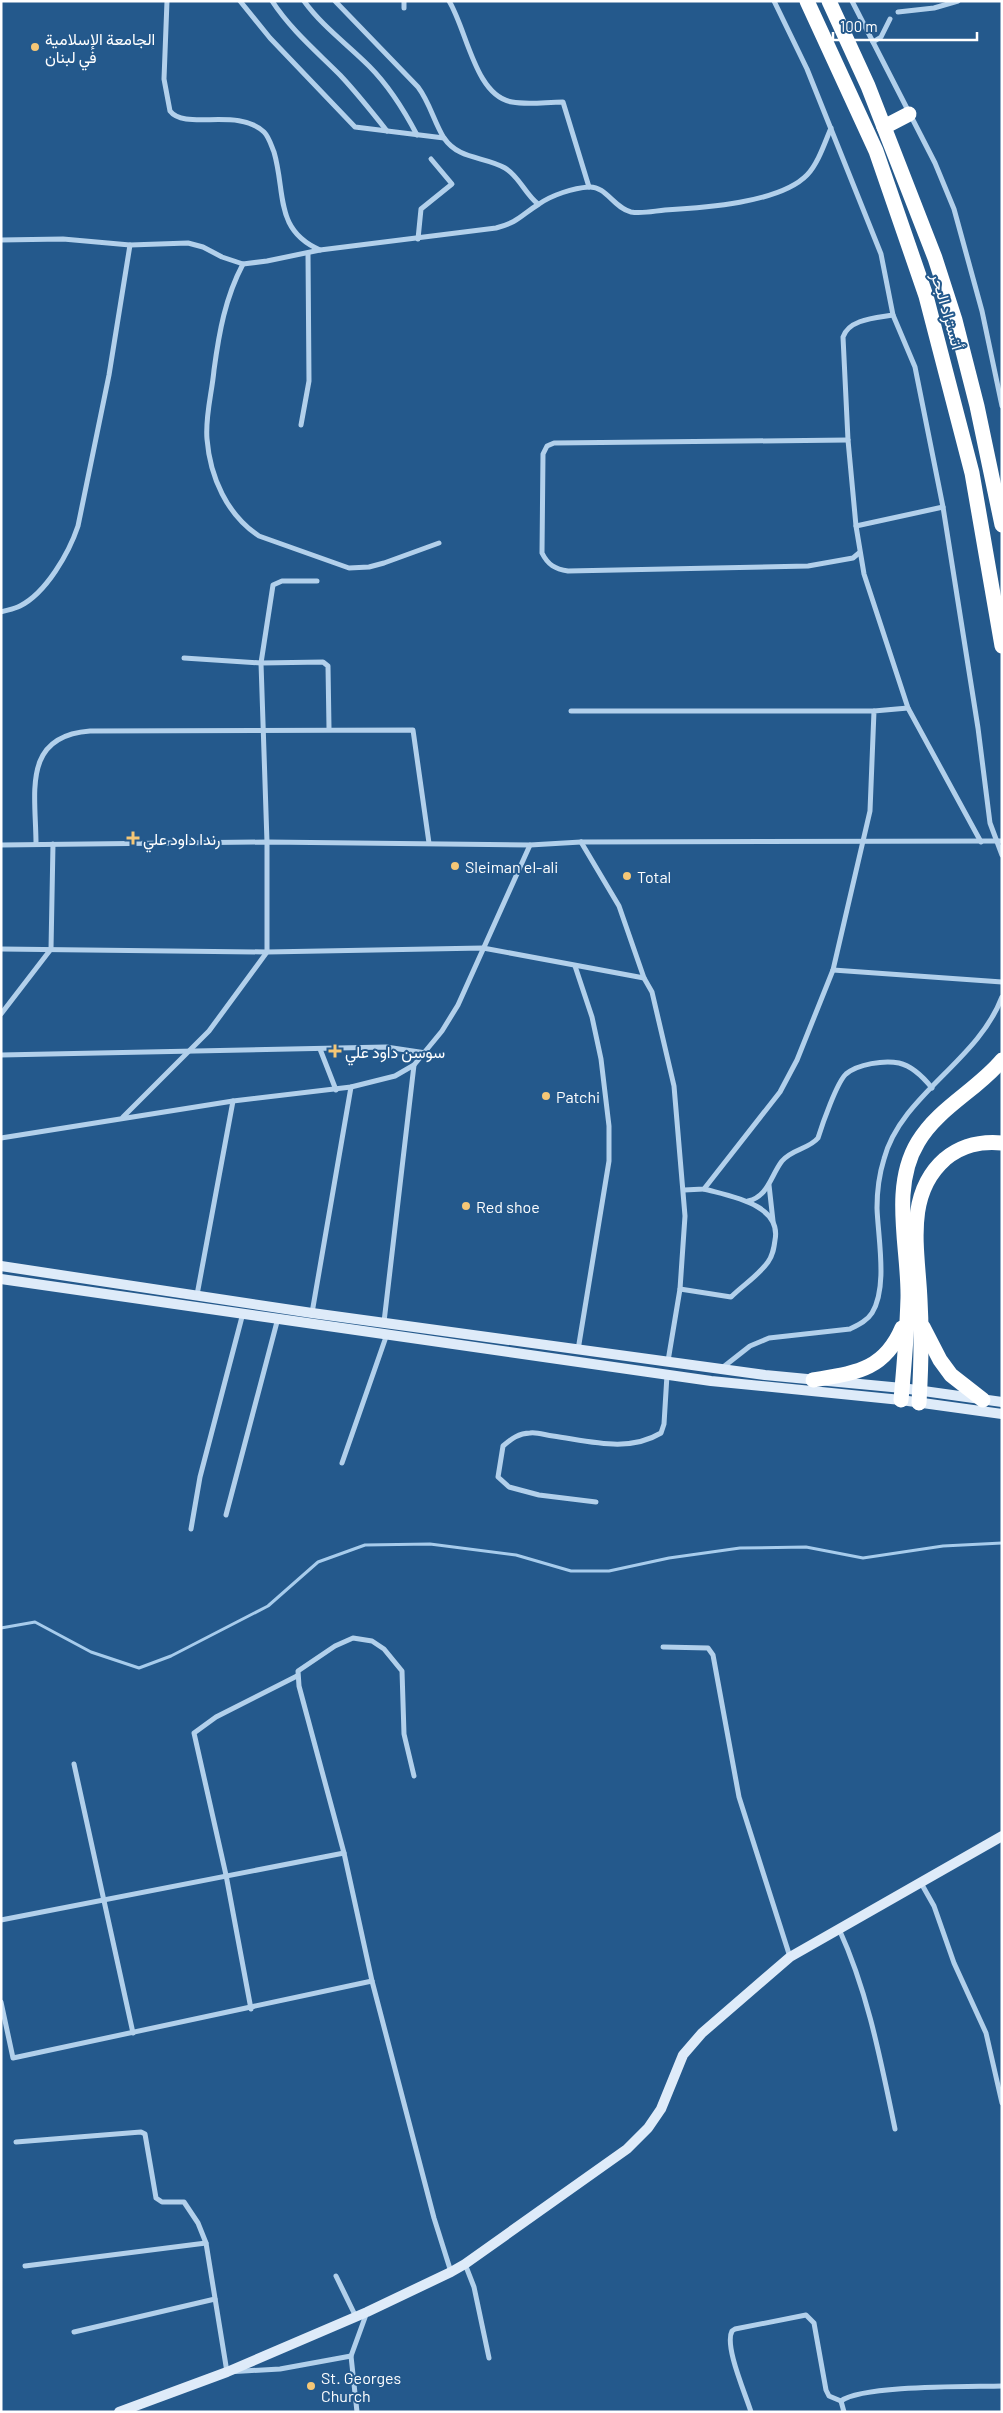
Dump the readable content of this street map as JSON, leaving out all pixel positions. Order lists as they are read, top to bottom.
{
  "streets": {
    "highway": ["أتستراد البحر"]
  },
  "places": {
    "other": [
      "الجامعة الإسلامية في لبنان",
      "Sleiman el-ali",
      "Total",
      "Patchi",
      "Red shoe",
      "St. Georges Church"
    ],
    "health": ["رندا داود علي", "سوسن داود علي"]
  },
  "scale_bar": "100 m"
}
